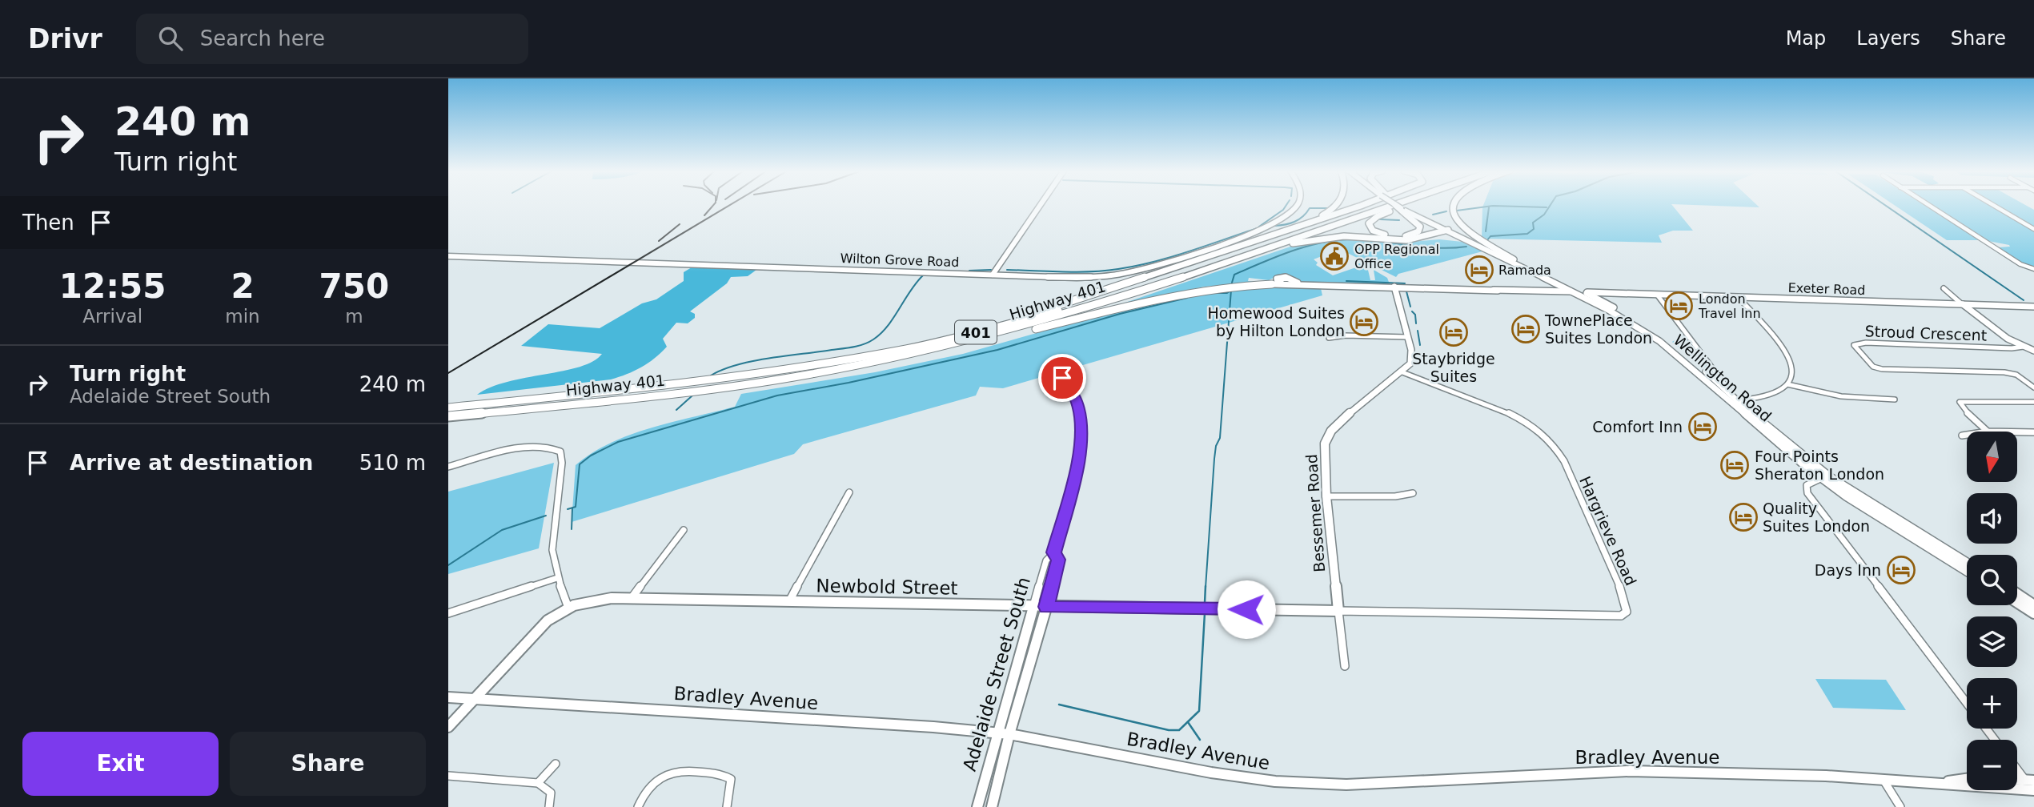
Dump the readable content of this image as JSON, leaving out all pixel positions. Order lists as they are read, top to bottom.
{
  "streets": {
    "highway": ["Highway 401", "401"],
    "main road": [
      "Wilton Grove Road",
      "Exeter Road",
      "Wellington Road",
      "Bessemer Road",
      "Newbold Street",
      "Adelaide Street South",
      "Bradley Avenue"
    ],
    "street": ["Stroud Crescent", "Hargrieve Road"]
  },
  "crossings": [
    ["Exeter Road", "Wellington Road"],
    ["Bessemer Road", "Hargrieve Road"],
    ["Bessemer Road", "Newbold Street"],
    ["Hargrieve Road", "Newbold Street"],
    ["Newbold Street", "Adelaide Street South"],
    ["Newbold Street", "Bradley Avenue"],
    ["Adelaide Street South", "Bradley Avenue"]
  ],
  "places": {
    "public building": ["OPP Regional Office"],
    "hotel": [
      "Ramada",
      "London Travel Inn",
      "Homewood Suites by Hilton London",
      "TownePlace Suites London",
      "Staybridge Suites",
      "Comfort Inn",
      "Four Points Sheraton London",
      "Quality Suites London",
      "Days Inn"
    ]
  },
  "north": "bottom",
  "page": {
    "header": "Drivr",
    "search": "Search here",
    "nav": ["Map", "Layers", "Share"],
    "turn": ["240 m", "Turn right"],
    "then": "Then",
    "eta": [
      "12:55",
      "Arrival",
      "2",
      "min",
      "750",
      "m"
    ],
    "list": [
      {
        "name": "Turn right",
        "note": "Adelaide Street South",
        "value": "240 m"
      },
      {
        "name": "Arrive at destination",
        "value": "510 m"
      }
    ],
    "map_buttons": ["+", "−"],
    "buttons": ["Exit", "Share"]
  }
}
